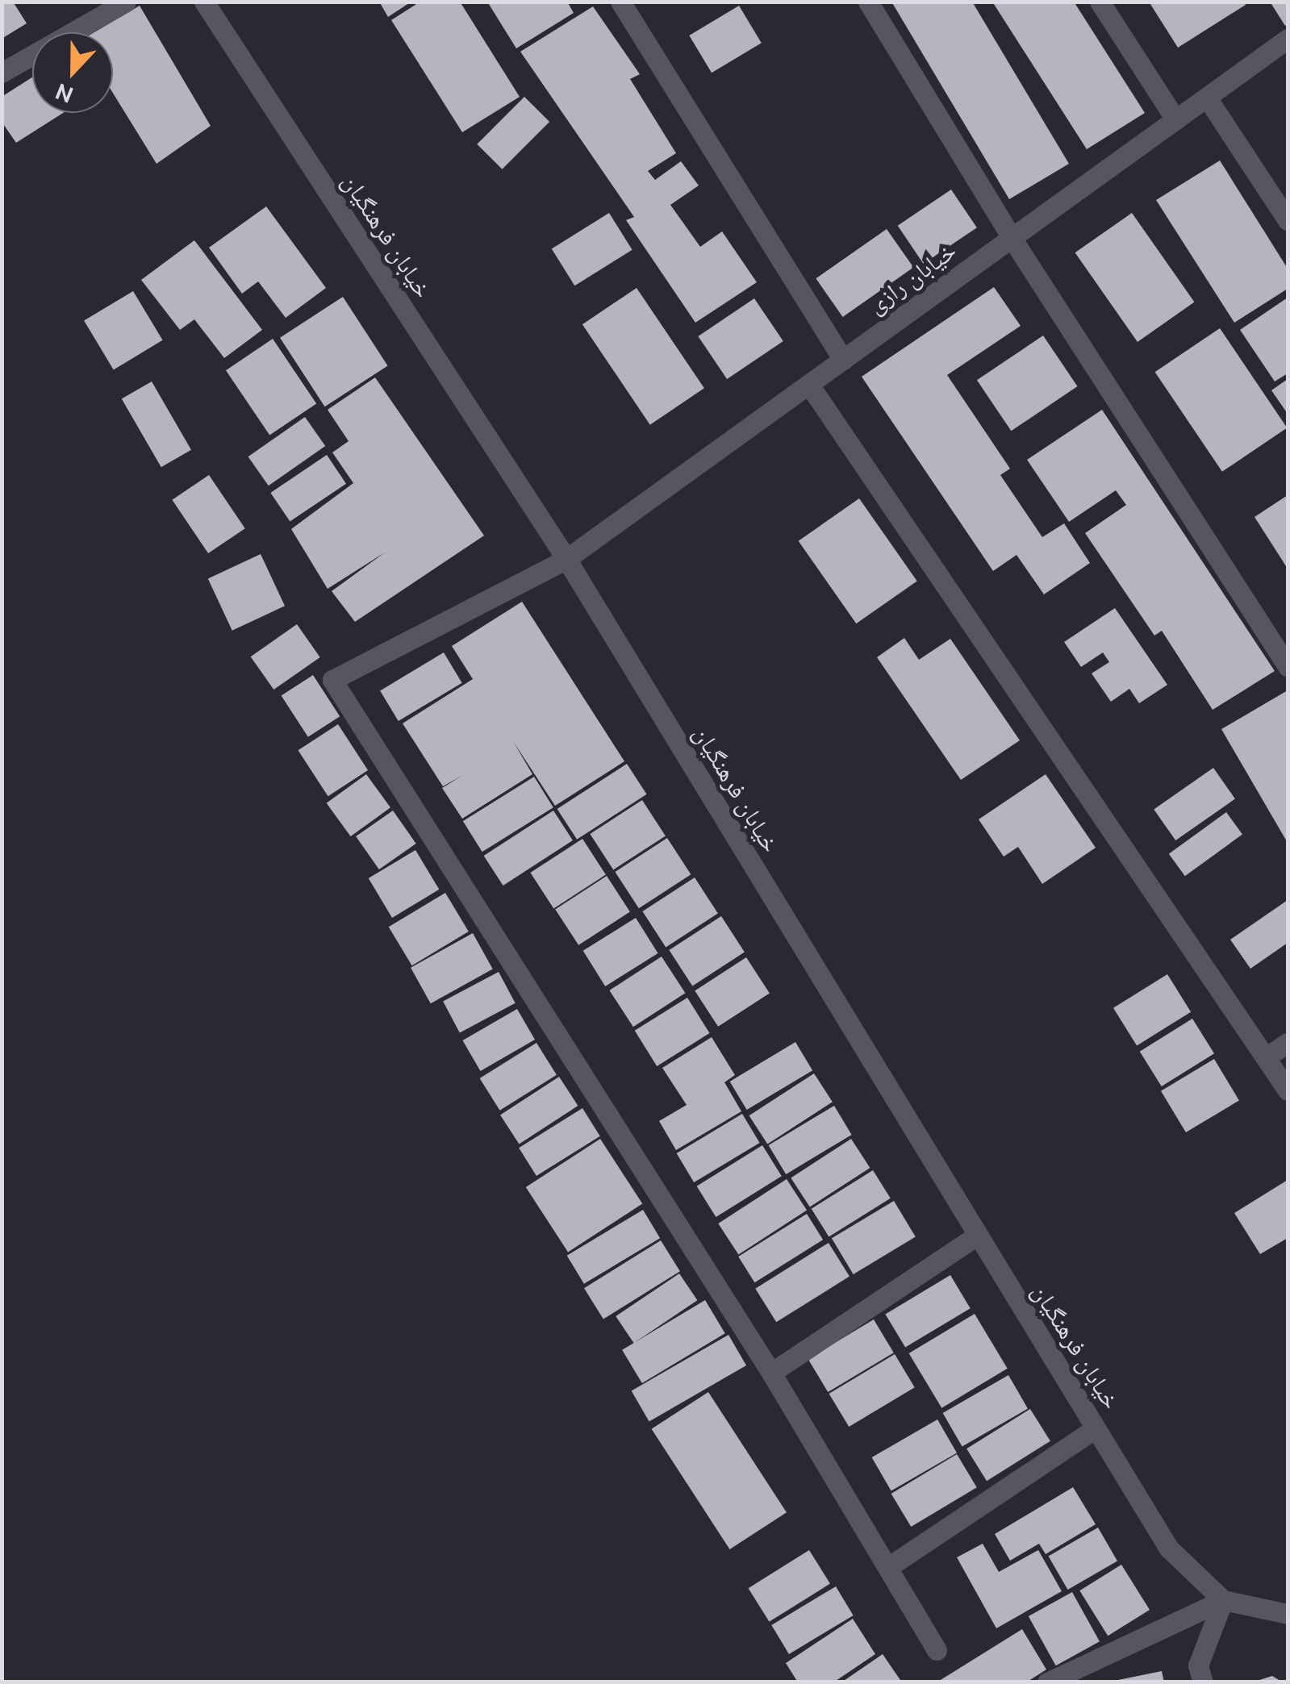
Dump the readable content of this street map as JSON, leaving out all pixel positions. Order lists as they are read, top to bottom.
{
  "streets": {
    "street": ["خیابان فرهنگیان", "خیابان رازی"]
  },
  "crossings": [
    ["خیابان فرهنگیان", "خیابان رازی"]
  ],
  "north": "bottom"
}
